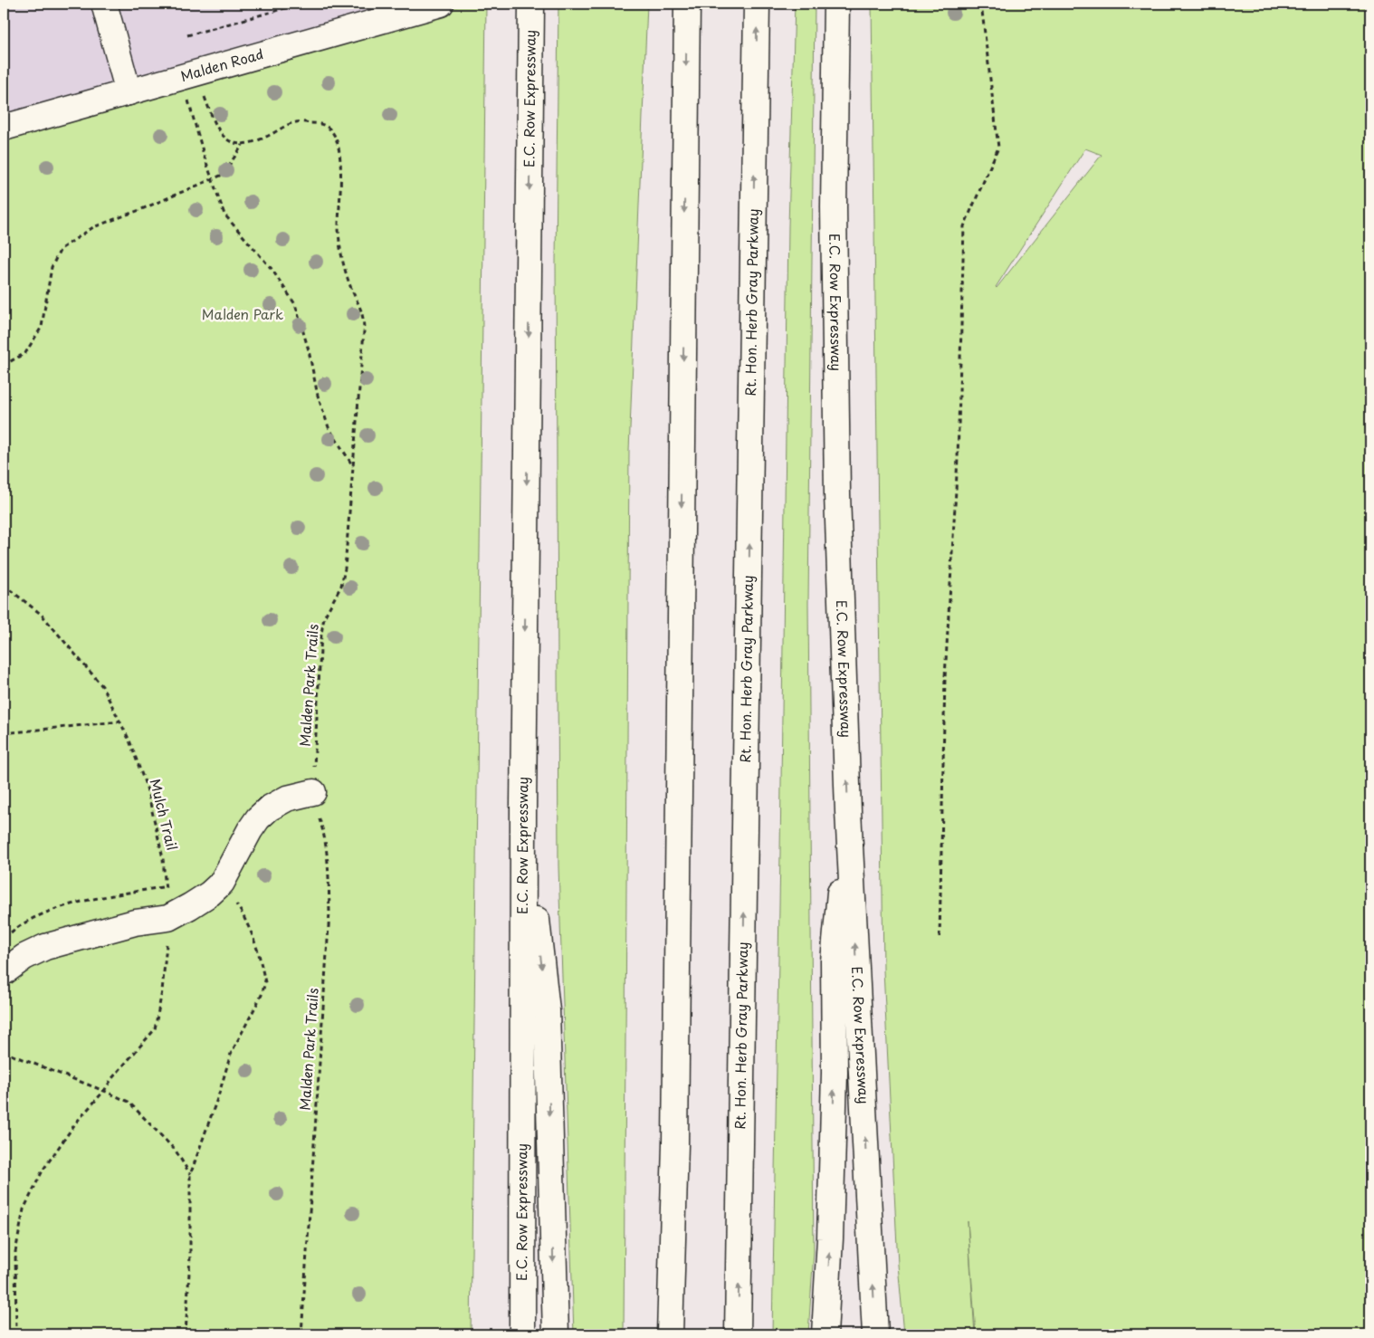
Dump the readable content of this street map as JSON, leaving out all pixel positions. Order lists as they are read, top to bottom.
{
  "streets": {
    "main road": ["Malden Road", "E.C. Row Expressway", "Rt. Hon. Herb Gray Parkway"],
    "path": ["Malden Park Trails", "Mulch Trail"]
  },
  "parks": ["Malden Park"]
}
